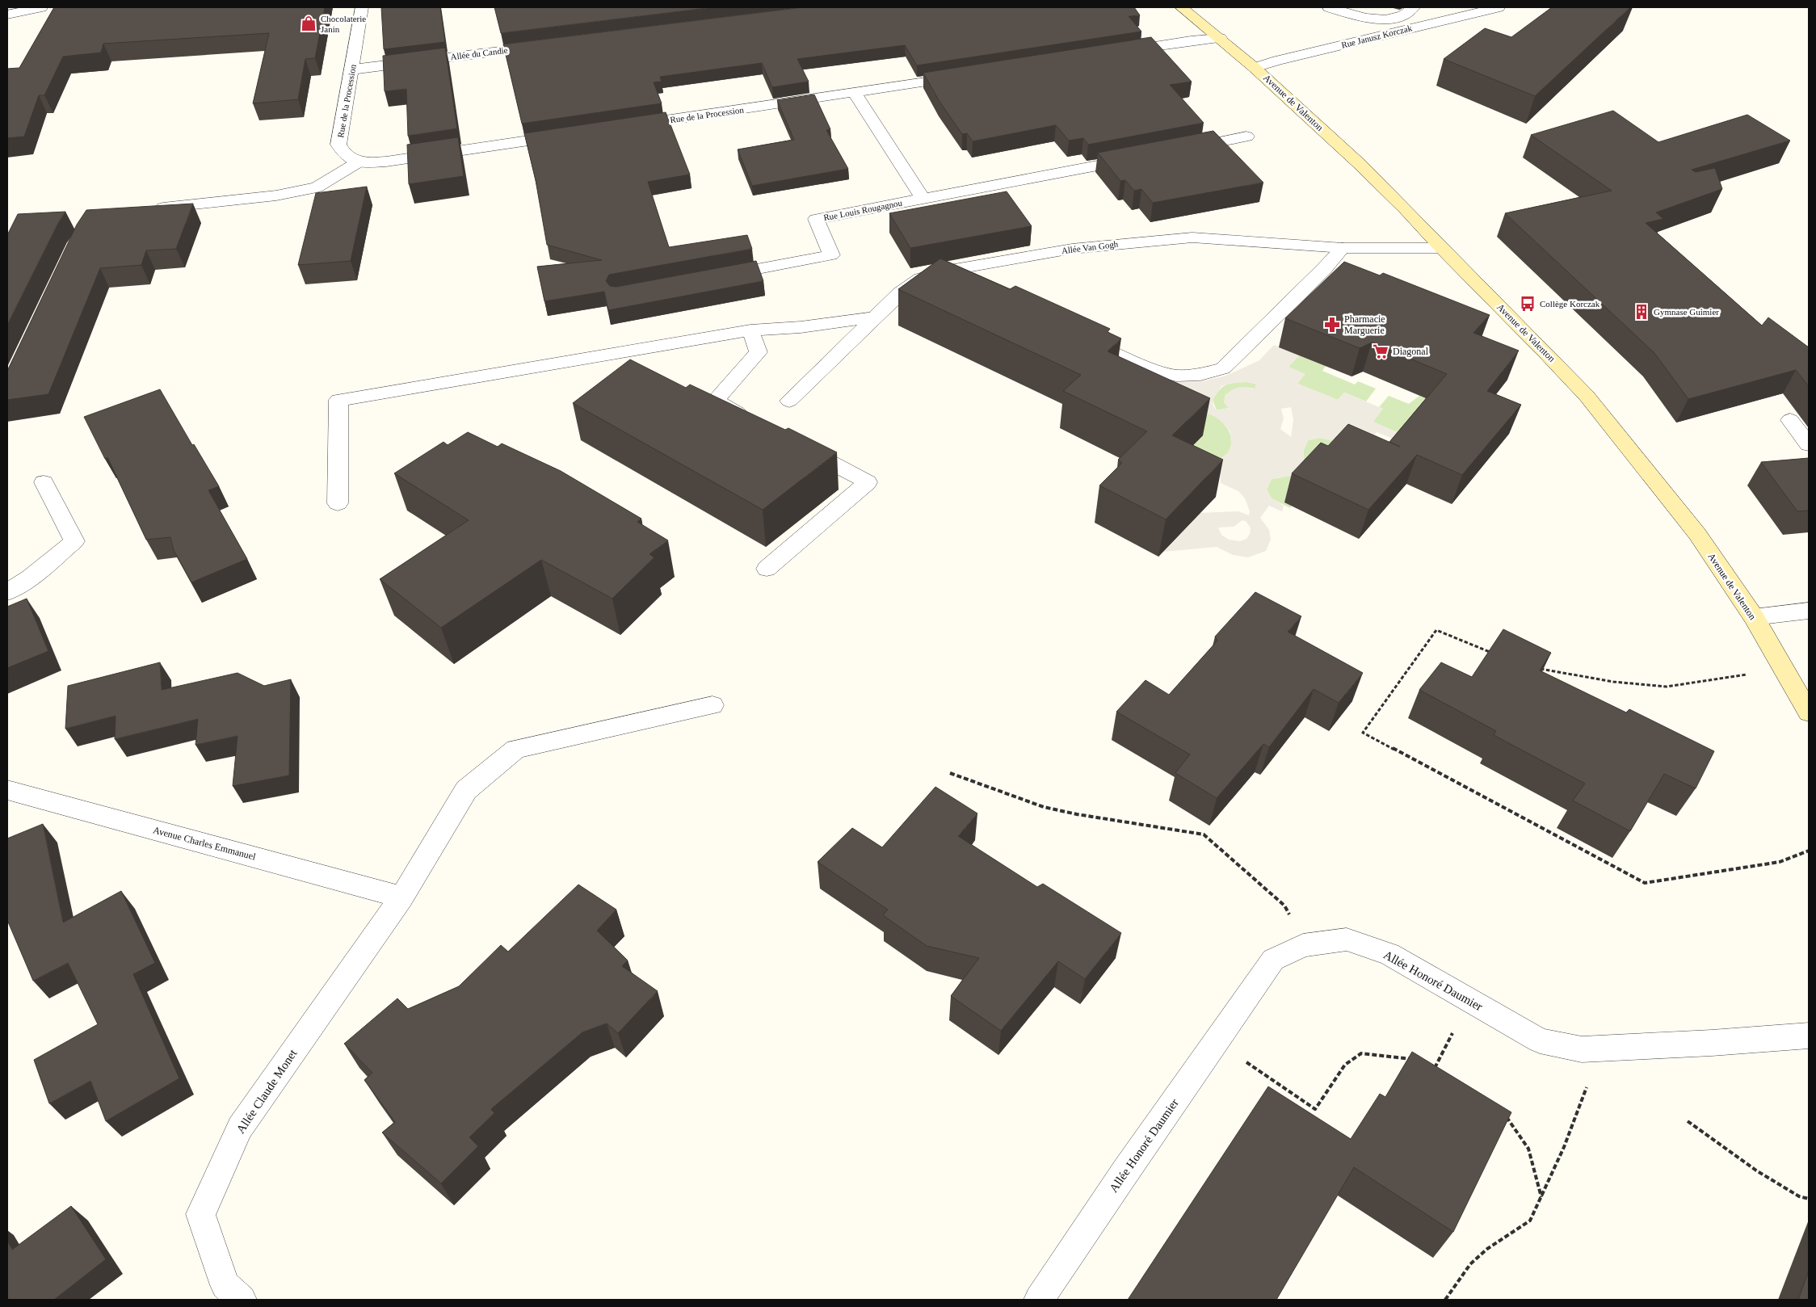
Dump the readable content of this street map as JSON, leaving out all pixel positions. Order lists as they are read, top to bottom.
{
  "streets": {
    "main road": ["Avenue de Valenton"],
    "street": [
      "Rue Janusz Korczak",
      "Allée du Candie",
      "Rue de la Procession",
      "Rue Louis Rougagnou",
      "Allée Van Gogh",
      "Avenue Charles Emmanuel",
      "Allée Honoré Daumier",
      "Allée Claude Monet"
    ]
  },
  "crossings": [
    ["Rue Janusz Korczak", "Avenue de Valenton"],
    ["Allée du Candie", "Rue de la Procession"],
    ["Avenue de Valenton", "Allée Van Gogh"],
    ["Avenue Charles Emmanuel", "Allée Claude Monet"]
  ],
  "places": {
    "shop": ["Chocolaterie Janin"],
    "bus stop": ["Collège Korczak"],
    "building": ["Gymnase Guimier"],
    "pharmacy": ["Pharmacie Marguerie"],
    "supermarket": ["Diagonal"]
  }
}
